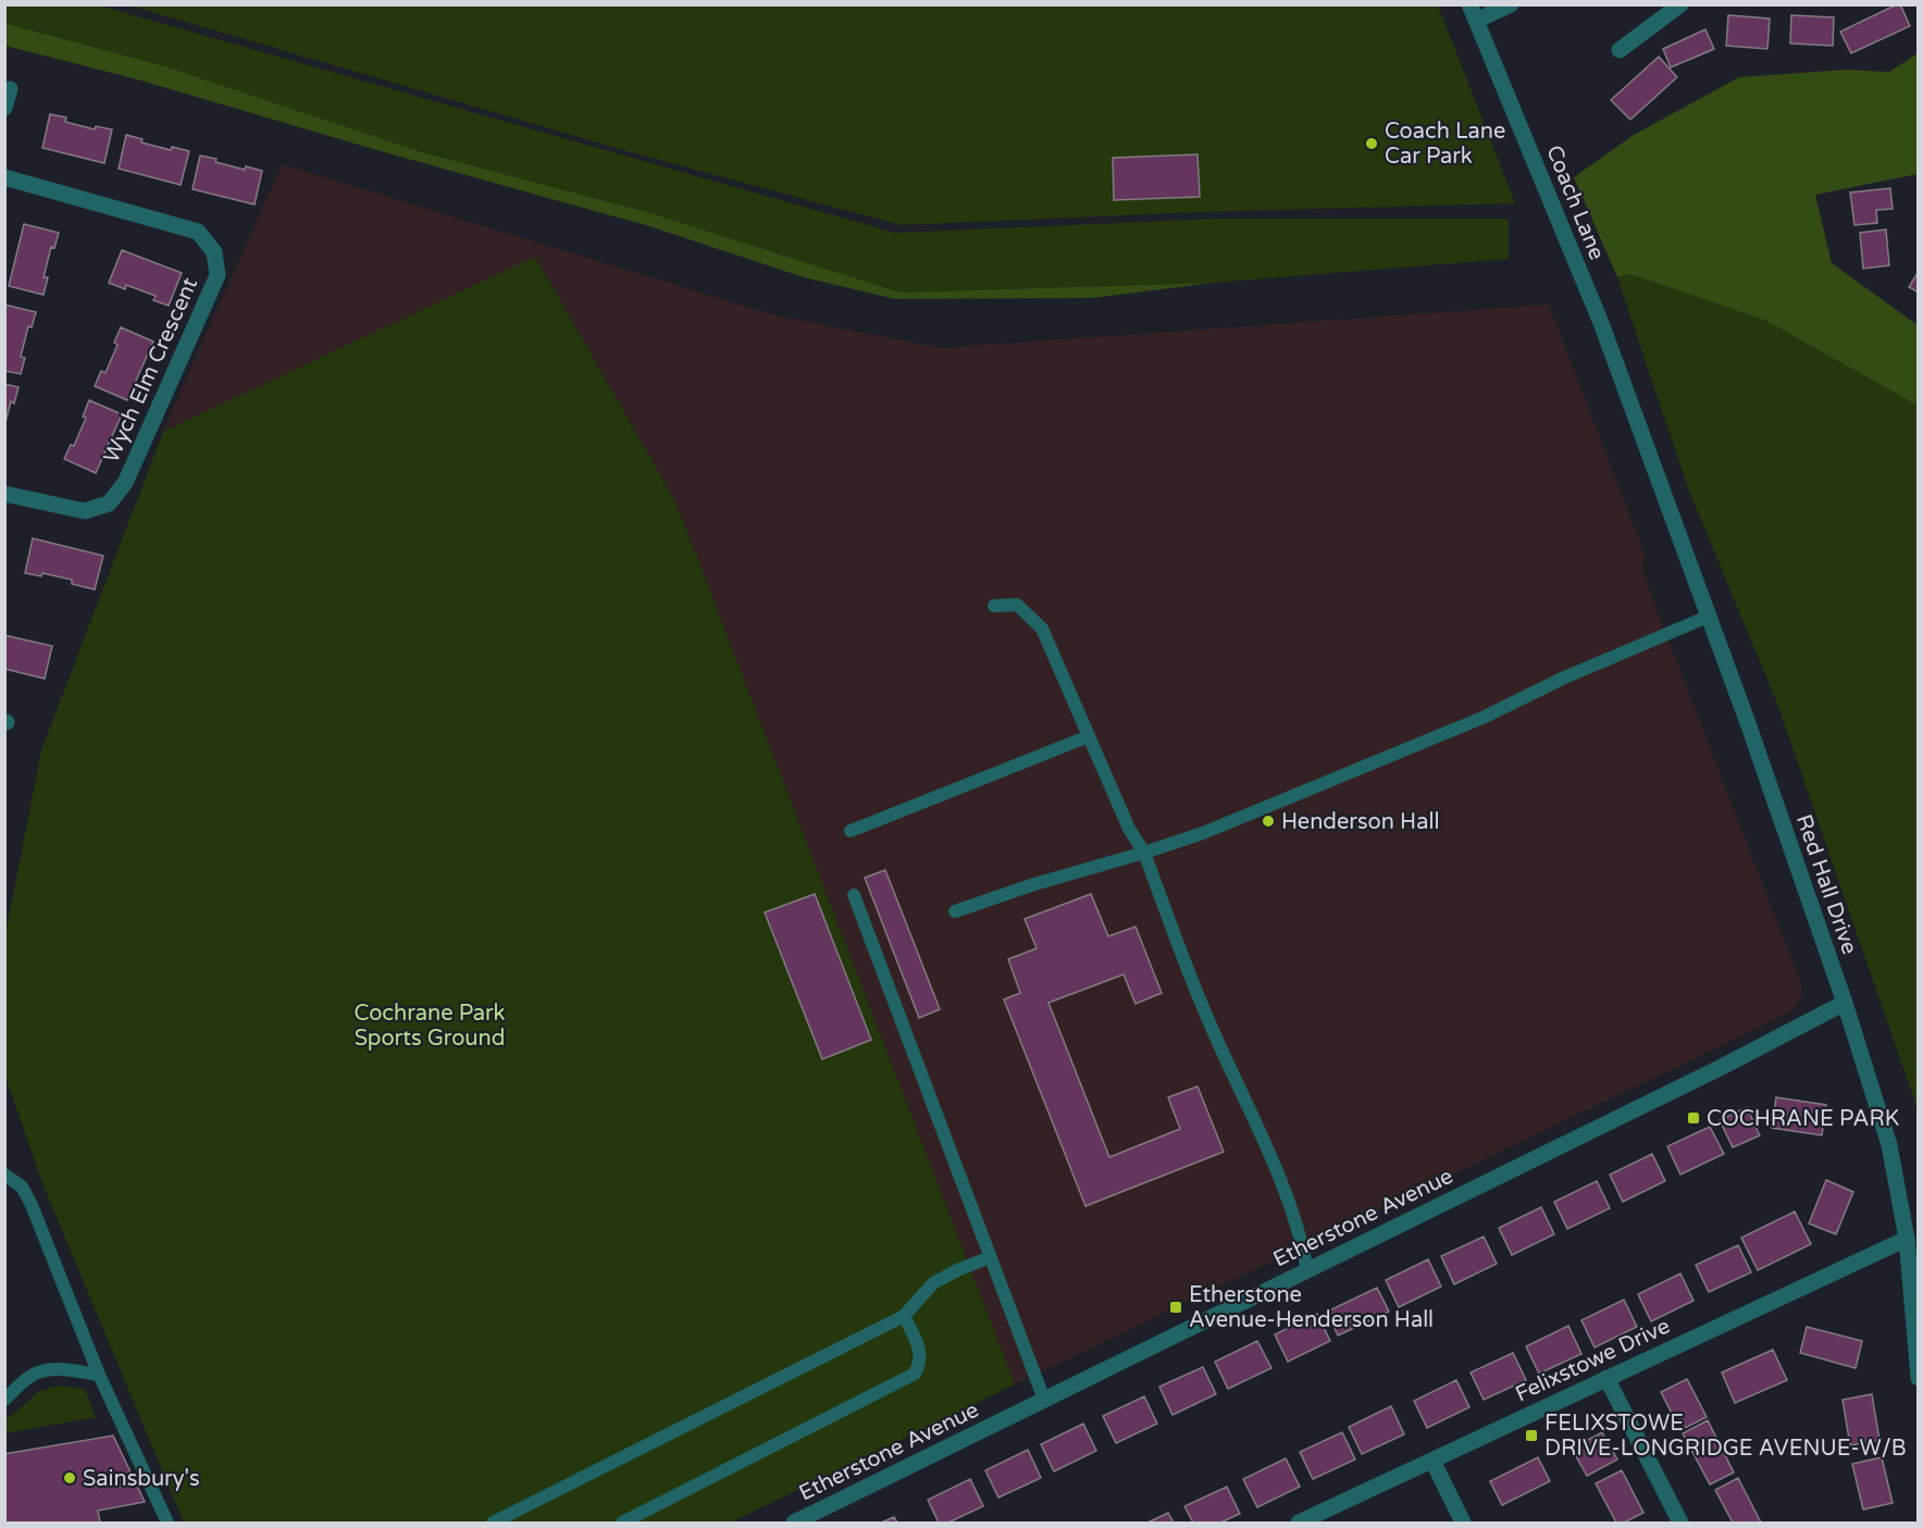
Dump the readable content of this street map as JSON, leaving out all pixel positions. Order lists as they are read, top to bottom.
{
  "streets": {
    "street": [
      "Coach Lane",
      "Wych Elm Crescent",
      "Red Hall Drive",
      "Etherstone Avenue",
      "Felixstowe Drive"
    ]
  },
  "crossings": [
    ["Coach Lane", "Red Hall Drive"],
    ["Red Hall Drive", "Etherstone Avenue"],
    ["Red Hall Drive", "Felixstowe Drive"]
  ],
  "parks": ["Cochrane Park Sports Ground"],
  "places": {
    "other": ["Coach Lane Car Park", "Henderson Hall", "Sainsbury's"],
    "transit": ["COCHRANE PARK", "Etherstone Avenue-Henderson Hall", "FELIXSTOWE DRIVE-LONGRIDGE AVENUE-W/B"]
  }
}
